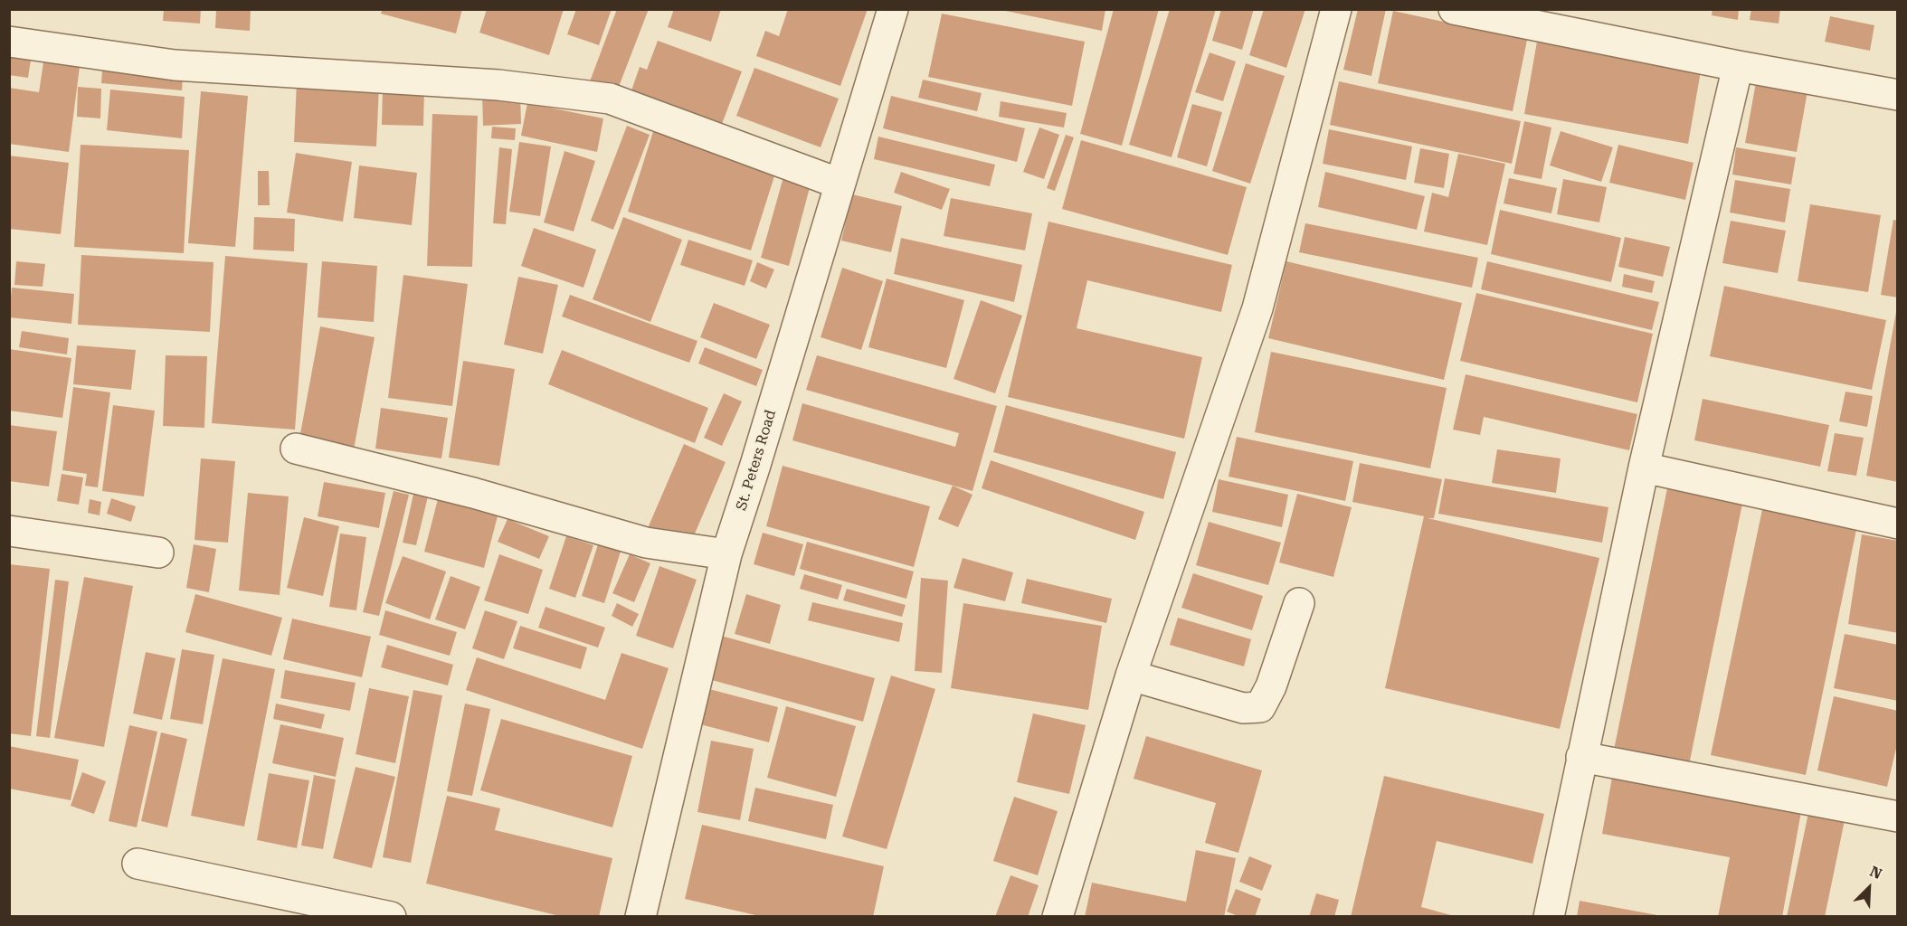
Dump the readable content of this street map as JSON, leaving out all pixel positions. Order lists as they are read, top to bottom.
{
  "streets": {
    "street": ["St. Peters Road"]
  },
  "north": "top right"
}
